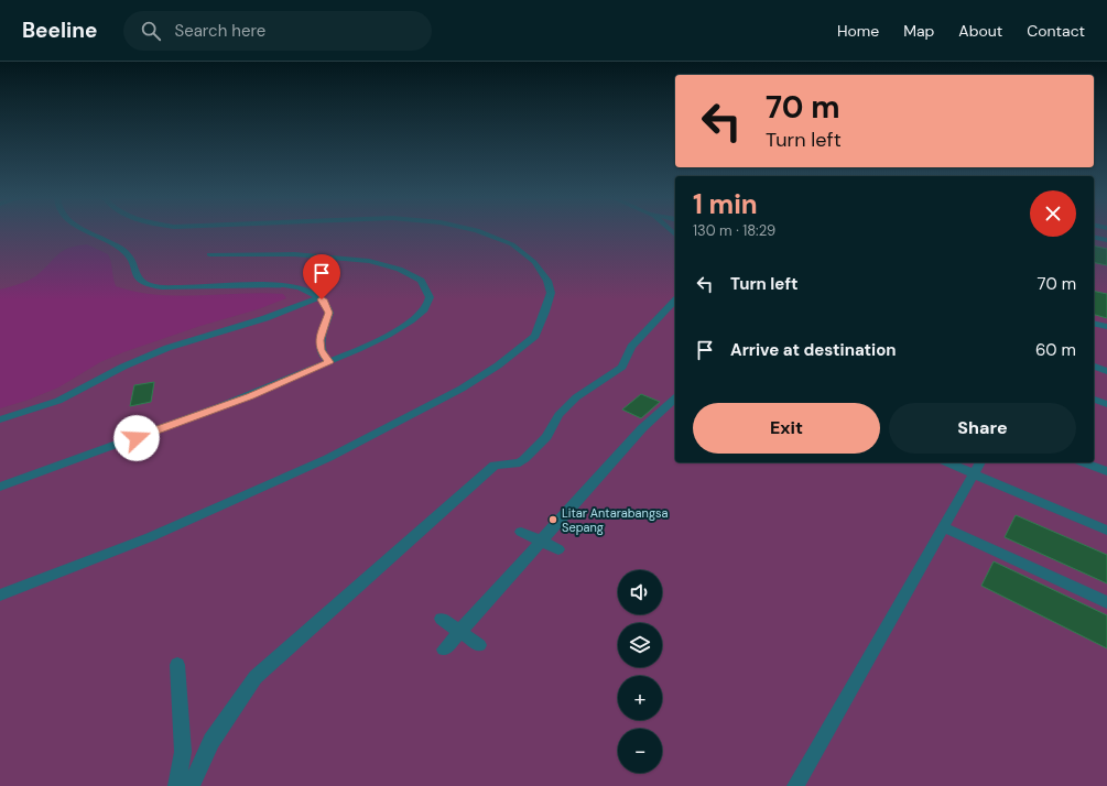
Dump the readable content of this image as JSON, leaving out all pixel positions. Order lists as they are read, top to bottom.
{
  "places": ["Litar Antarabangsa Sepang"],
  "page": {
    "header": "Beeline",
    "search": "Search here",
    "nav": [
      "Home",
      "Map",
      "About",
      "Contact"
    ],
    "turn": ["70 m", "Turn left"],
    "heading": ["1 min", "130 m · 18:29"],
    "list": [
      {
        "name": "Turn left",
        "value": "70 m"
      },
      {
        "name": "Arrive at destination",
        "value": "60 m"
      }
    ],
    "buttons": ["Exit", "Share"],
    "map_buttons": ["+", "−"]
  }
}
